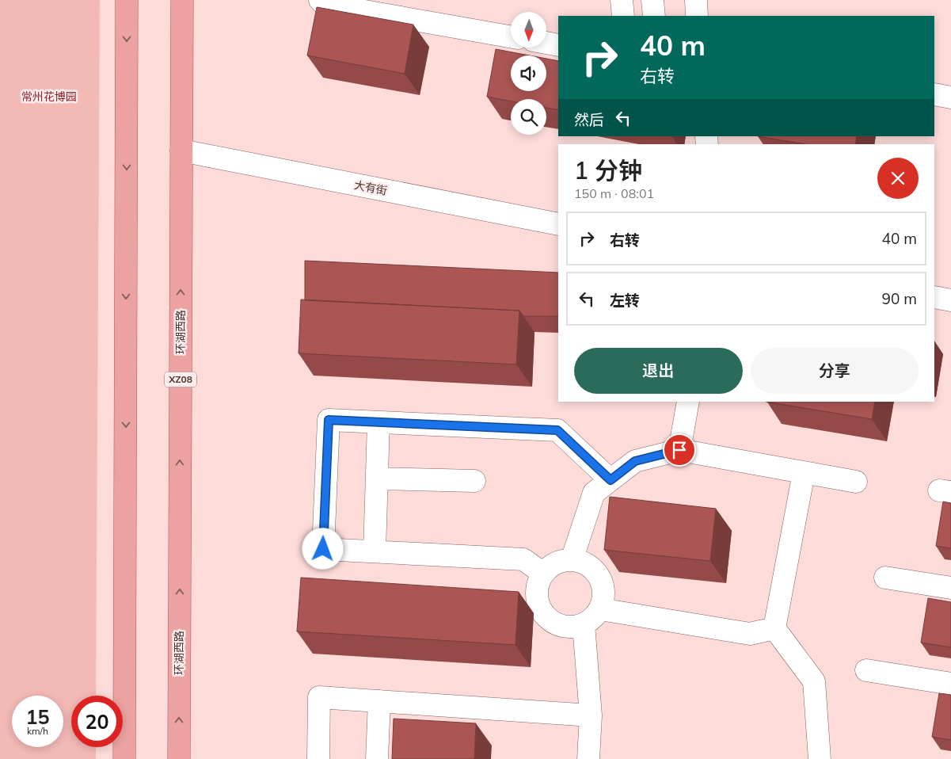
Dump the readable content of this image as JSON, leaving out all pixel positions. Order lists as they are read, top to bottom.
{
  "streets": {
    "main road": ["环湖西路", "XZ08"],
    "street": ["大有街"]
  },
  "crossings": [
    ["大有街", "环湖西路"]
  ],
  "parks": ["常州花博园"],
  "north": "bottom",
  "page": {
    "turn": ["40 m", "右转"],
    "then": "然后",
    "heading": ["1 分钟", "150 m · 08:01"],
    "list": [
      {
        "name": "右转",
        "value": "40 m"
      },
      {
        "name": "左转",
        "value": "90 m"
      }
    ],
    "buttons": ["退出", "分享"],
    "speed": "15 km/h",
    "limit": "20"
  }
}
